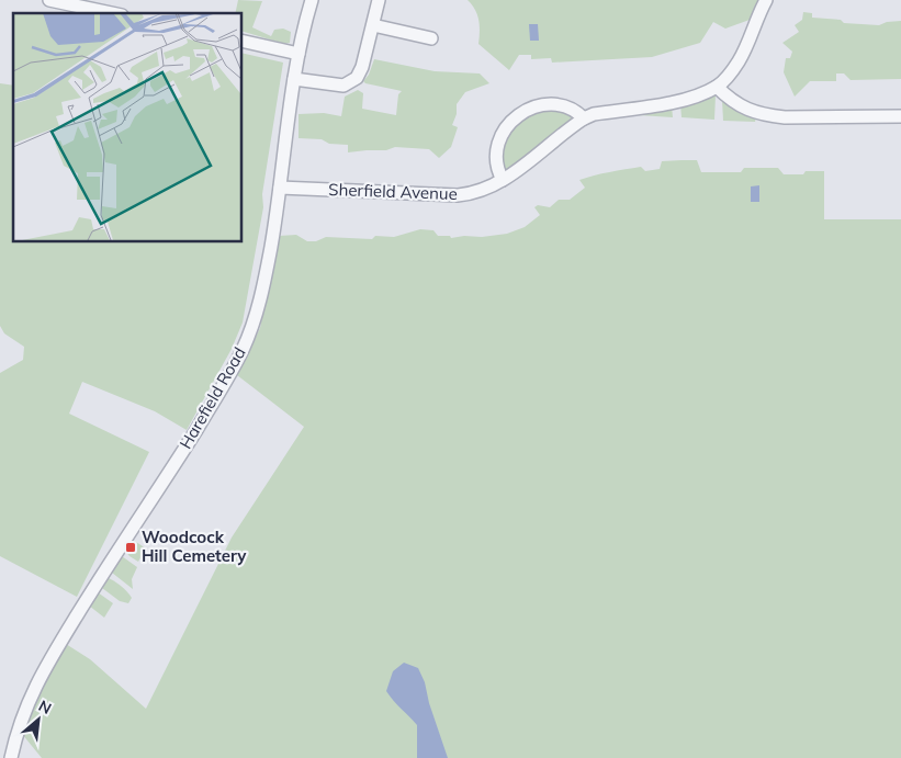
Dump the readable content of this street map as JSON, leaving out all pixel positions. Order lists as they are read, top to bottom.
{
  "streets": {
    "street": ["Sherfield Avenue", "Harefield Road"]
  },
  "crossings": [
    ["Sherfield Avenue", "Harefield Road"]
  ],
  "places": {
    "transit": ["Woodcock Hill Cemetery"]
  },
  "north": "top right"
}
